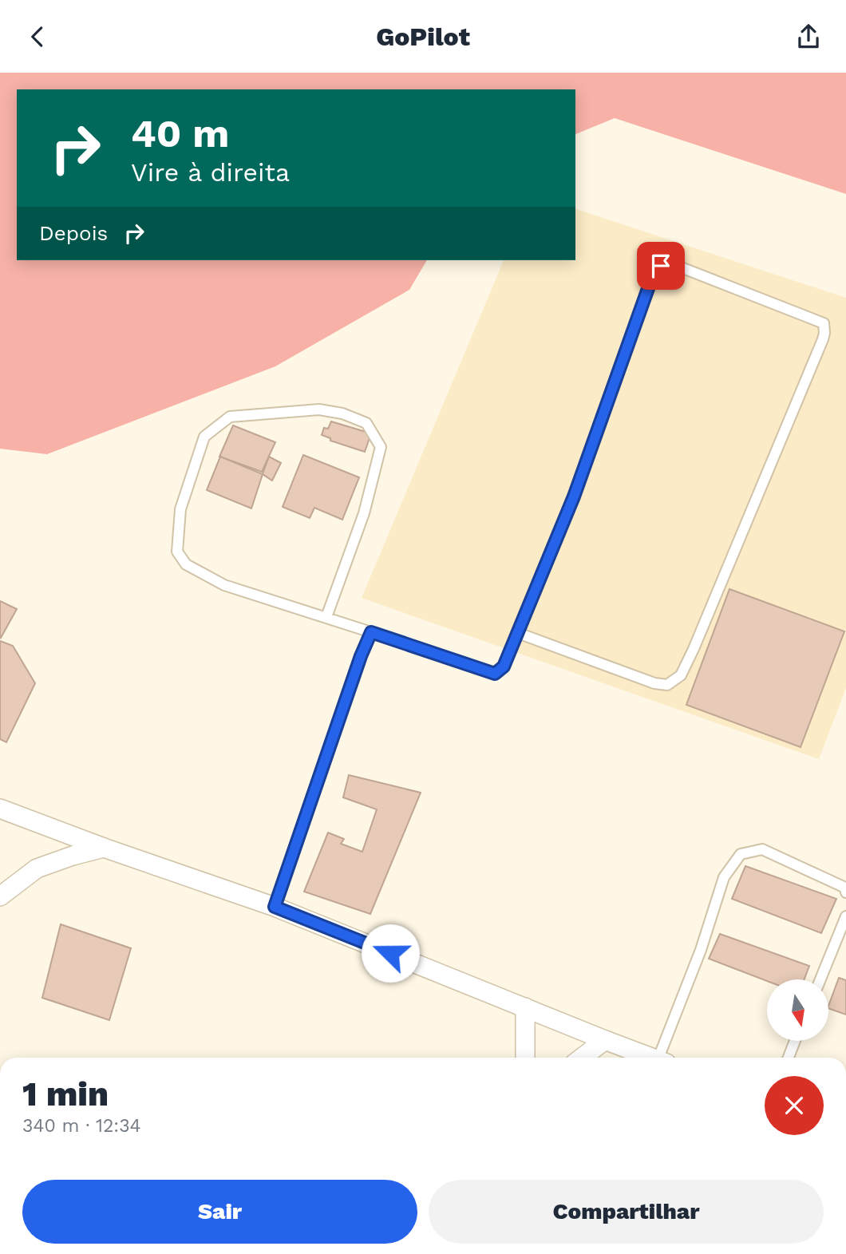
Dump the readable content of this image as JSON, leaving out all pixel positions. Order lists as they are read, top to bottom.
{
  "north": "bottom",
  "page": {
    "header": "GoPilot",
    "turn": ["40 m", "Vire à direita"],
    "then": "Depois",
    "heading": ["1 min", "340 m · 12:34"],
    "buttons": ["Sair", "Compartilhar"]
  }
}
